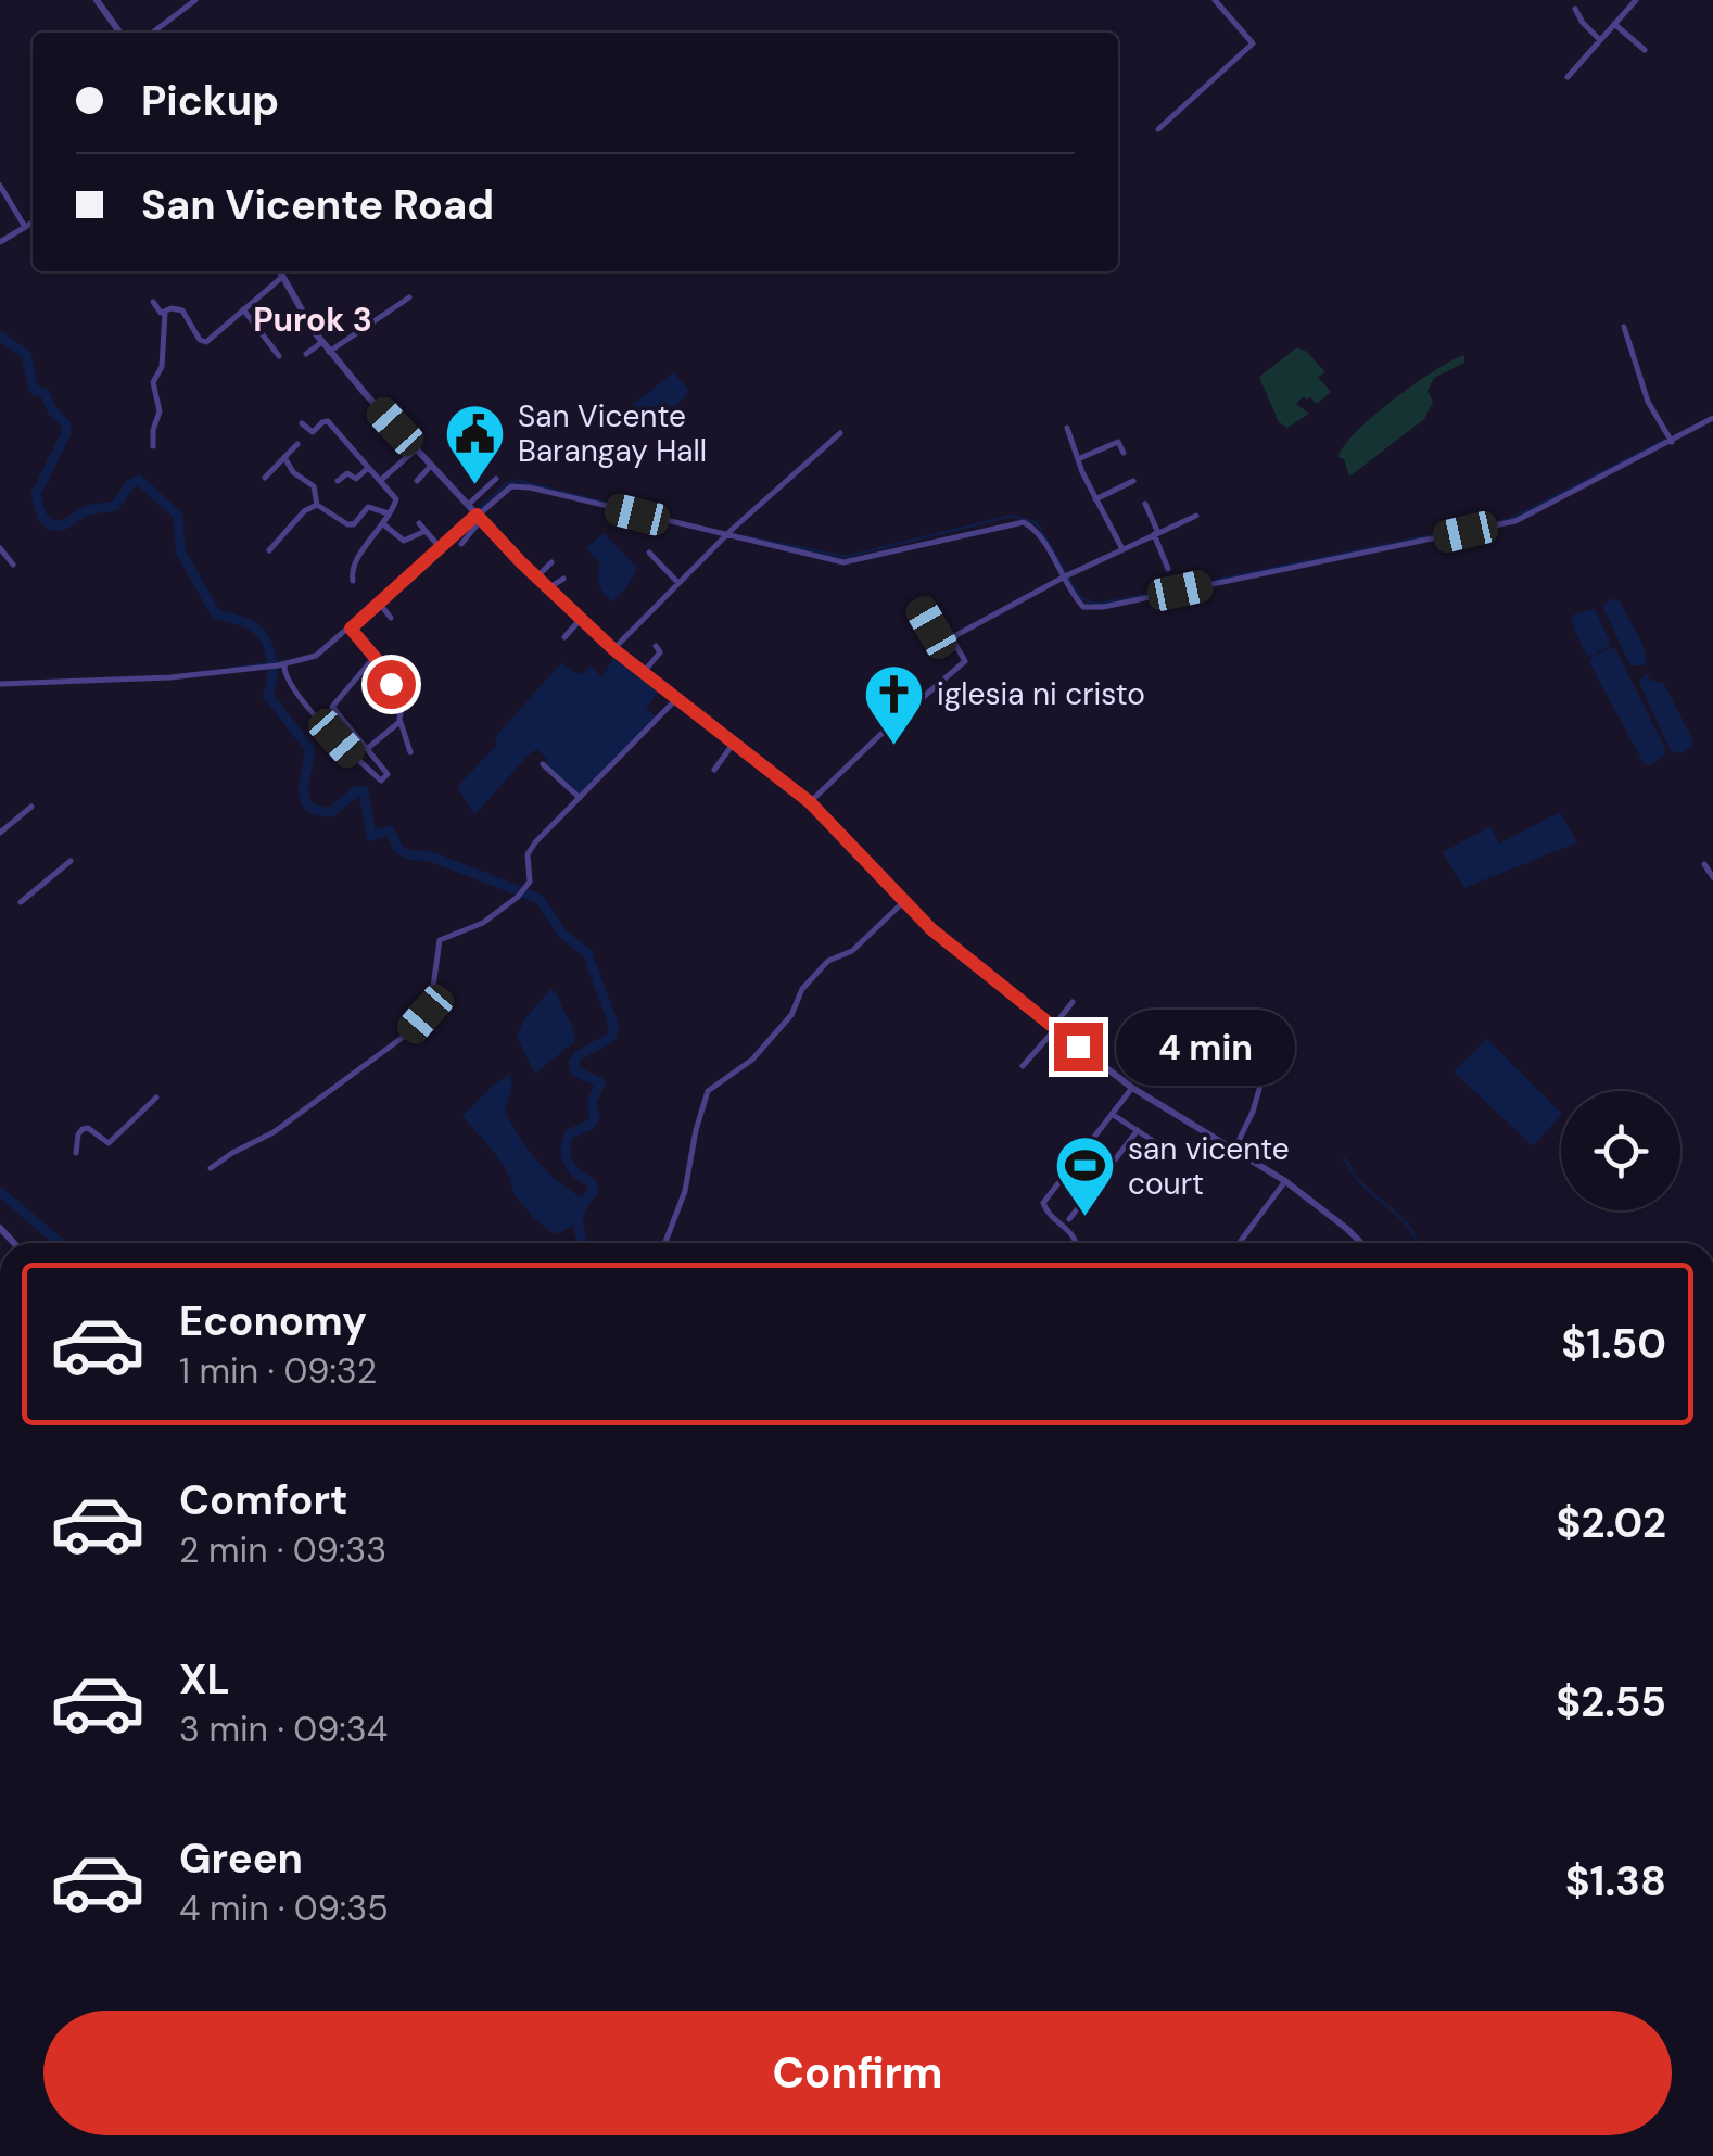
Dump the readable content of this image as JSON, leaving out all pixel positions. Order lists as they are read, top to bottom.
{
  "districts": ["Purok 3"],
  "places": {
    "public building": ["San Vicente Barangay Hall"],
    "church": ["iglesia ni cristo"],
    "sports": ["san vicente court"]
  },
  "page": {
    "banner": ["Pickup", "San Vicente Road"],
    "bubble": "4 min",
    "list": [
      {
        "name": "Economy",
        "note": "1 min · 09:32",
        "value": "$1.50"
      },
      {
        "name": "Comfort",
        "note": "2 min · 09:33",
        "value": "$2.02"
      },
      {
        "name": "XL",
        "note": "3 min · 09:34",
        "value": "$2.55"
      },
      {
        "name": "Green",
        "note": "4 min · 09:35",
        "value": "$1.38"
      }
    ],
    "buttons": "Confirm"
  }
}
